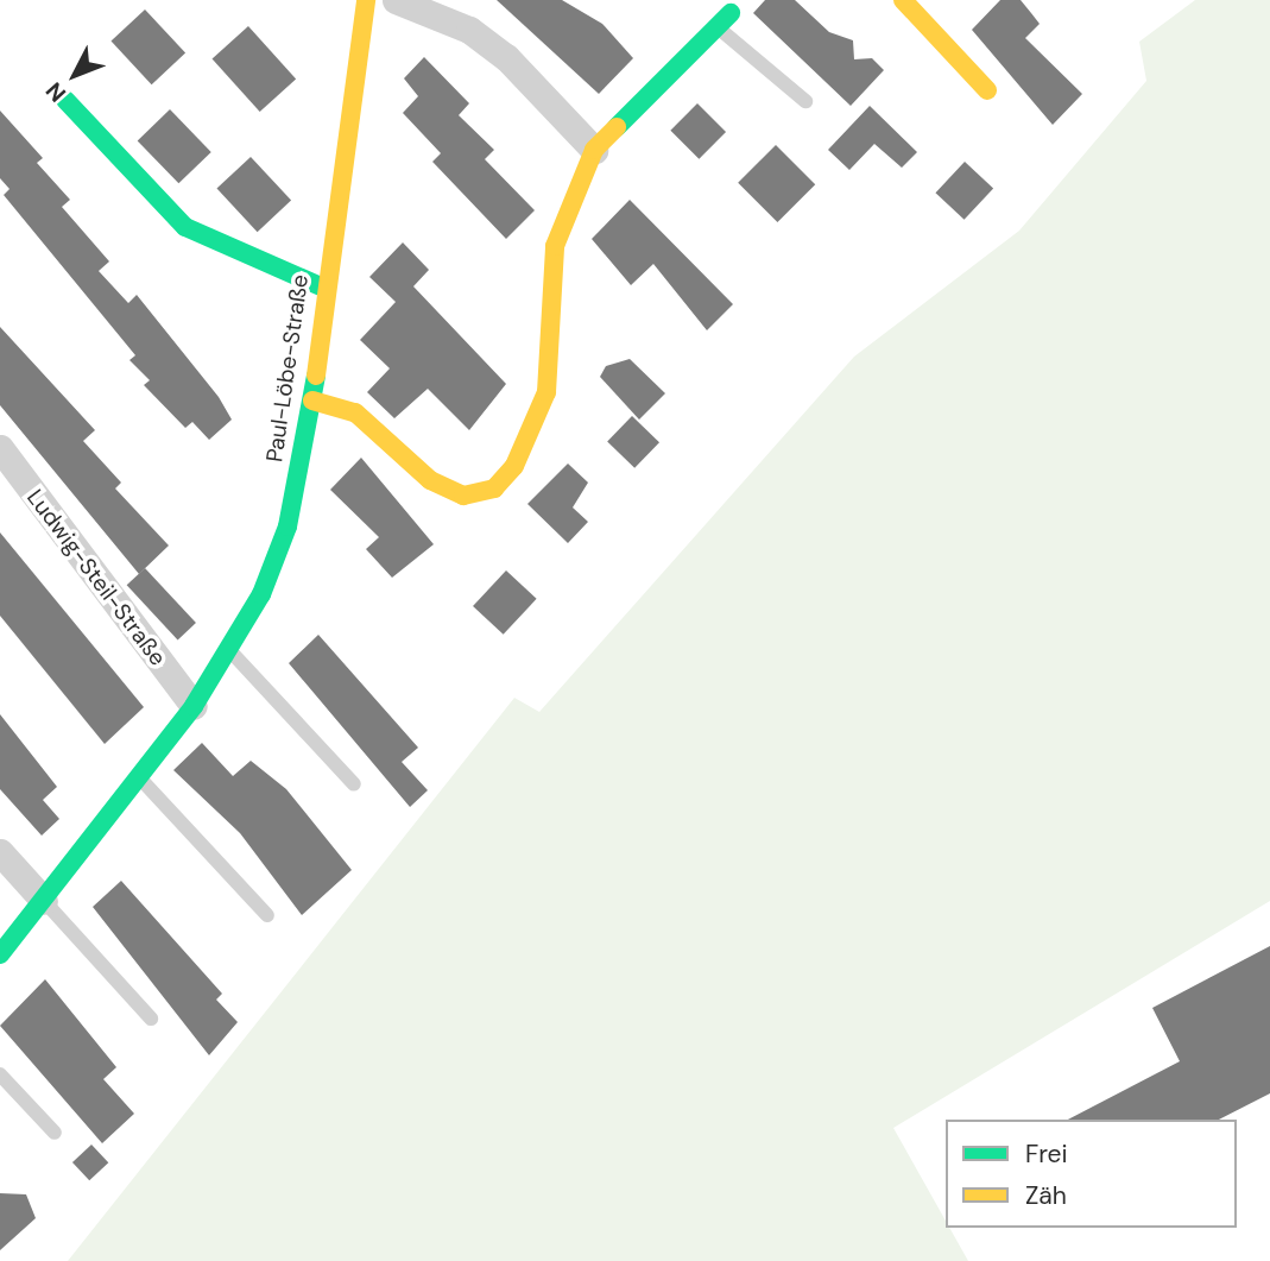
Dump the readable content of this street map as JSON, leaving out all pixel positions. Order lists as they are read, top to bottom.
{
  "streets": {
    "street": ["Paul-Löbe-Straße", "Ludwig-Steil-Straße"]
  },
  "crossings": [
    ["Paul-Löbe-Straße", "Ludwig-Steil-Straße"]
  ],
  "legend": ["Frei", "Zäh"],
  "north": "bottom left"
}
